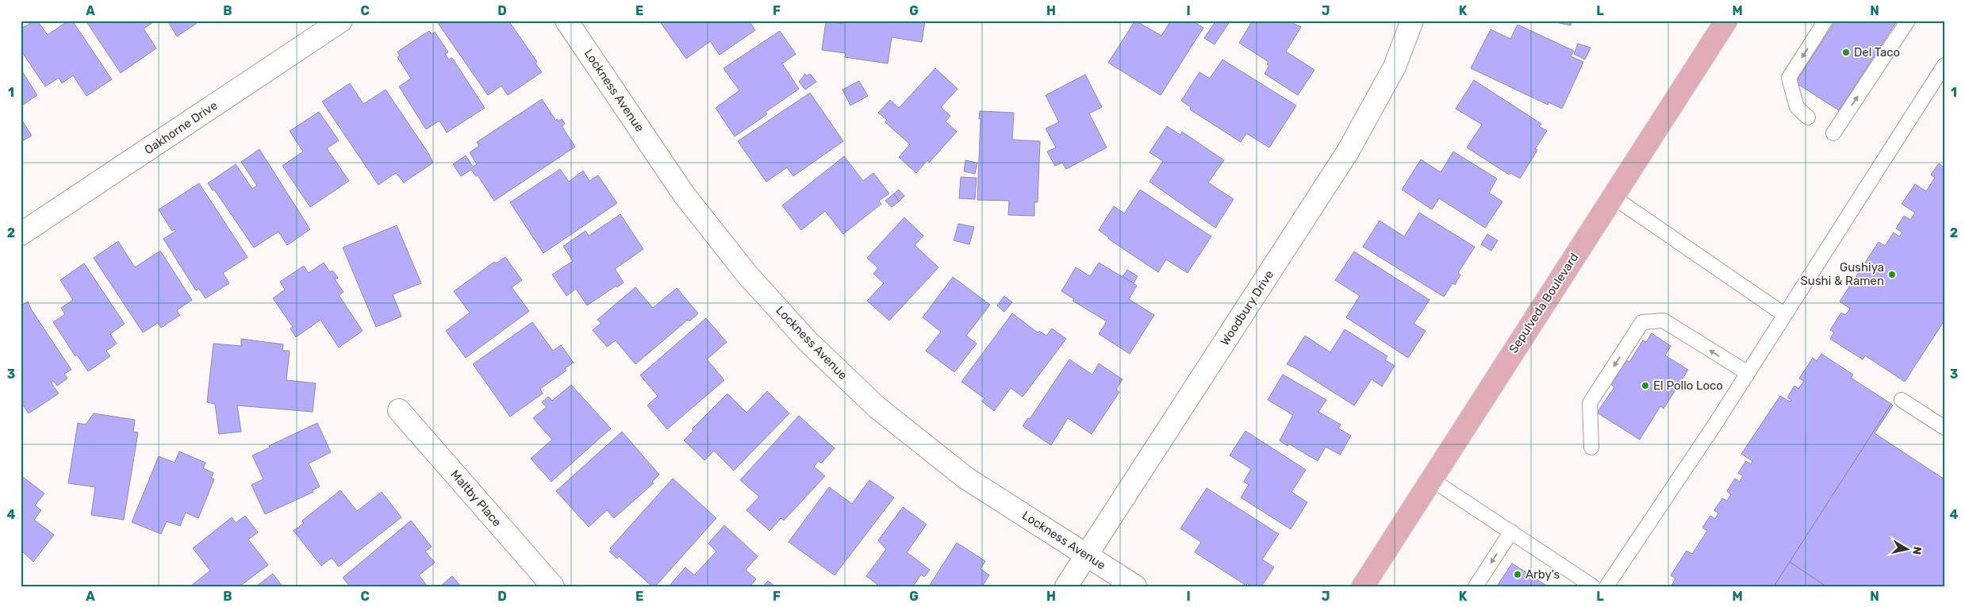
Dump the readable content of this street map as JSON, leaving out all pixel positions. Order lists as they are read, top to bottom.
{
  "streets": {
    "main road": ["Sepulveda Boulevard"],
    "street": [
      "Lockness Avenue",
      "Oakhorne Drive",
      "Woodbury Drive",
      "Maltby Place"
    ]
  },
  "crossings": [
    ["Lockness Avenue", "Woodbury Drive"]
  ],
  "places": [
    "Del Taco",
    "Gushiya Sushi & Ramen",
    "El Pollo Loco",
    "Arby's"
  ],
  "north": "right",
  "grid": {
    "columns": [
      "A",
      "B",
      "C",
      "D",
      "E",
      "F",
      "G",
      "H",
      "I",
      "J",
      "K",
      "L",
      "M",
      "N"
    ],
    "rows": [
      "1",
      "2",
      "3",
      "4"
    ]
  }
}
